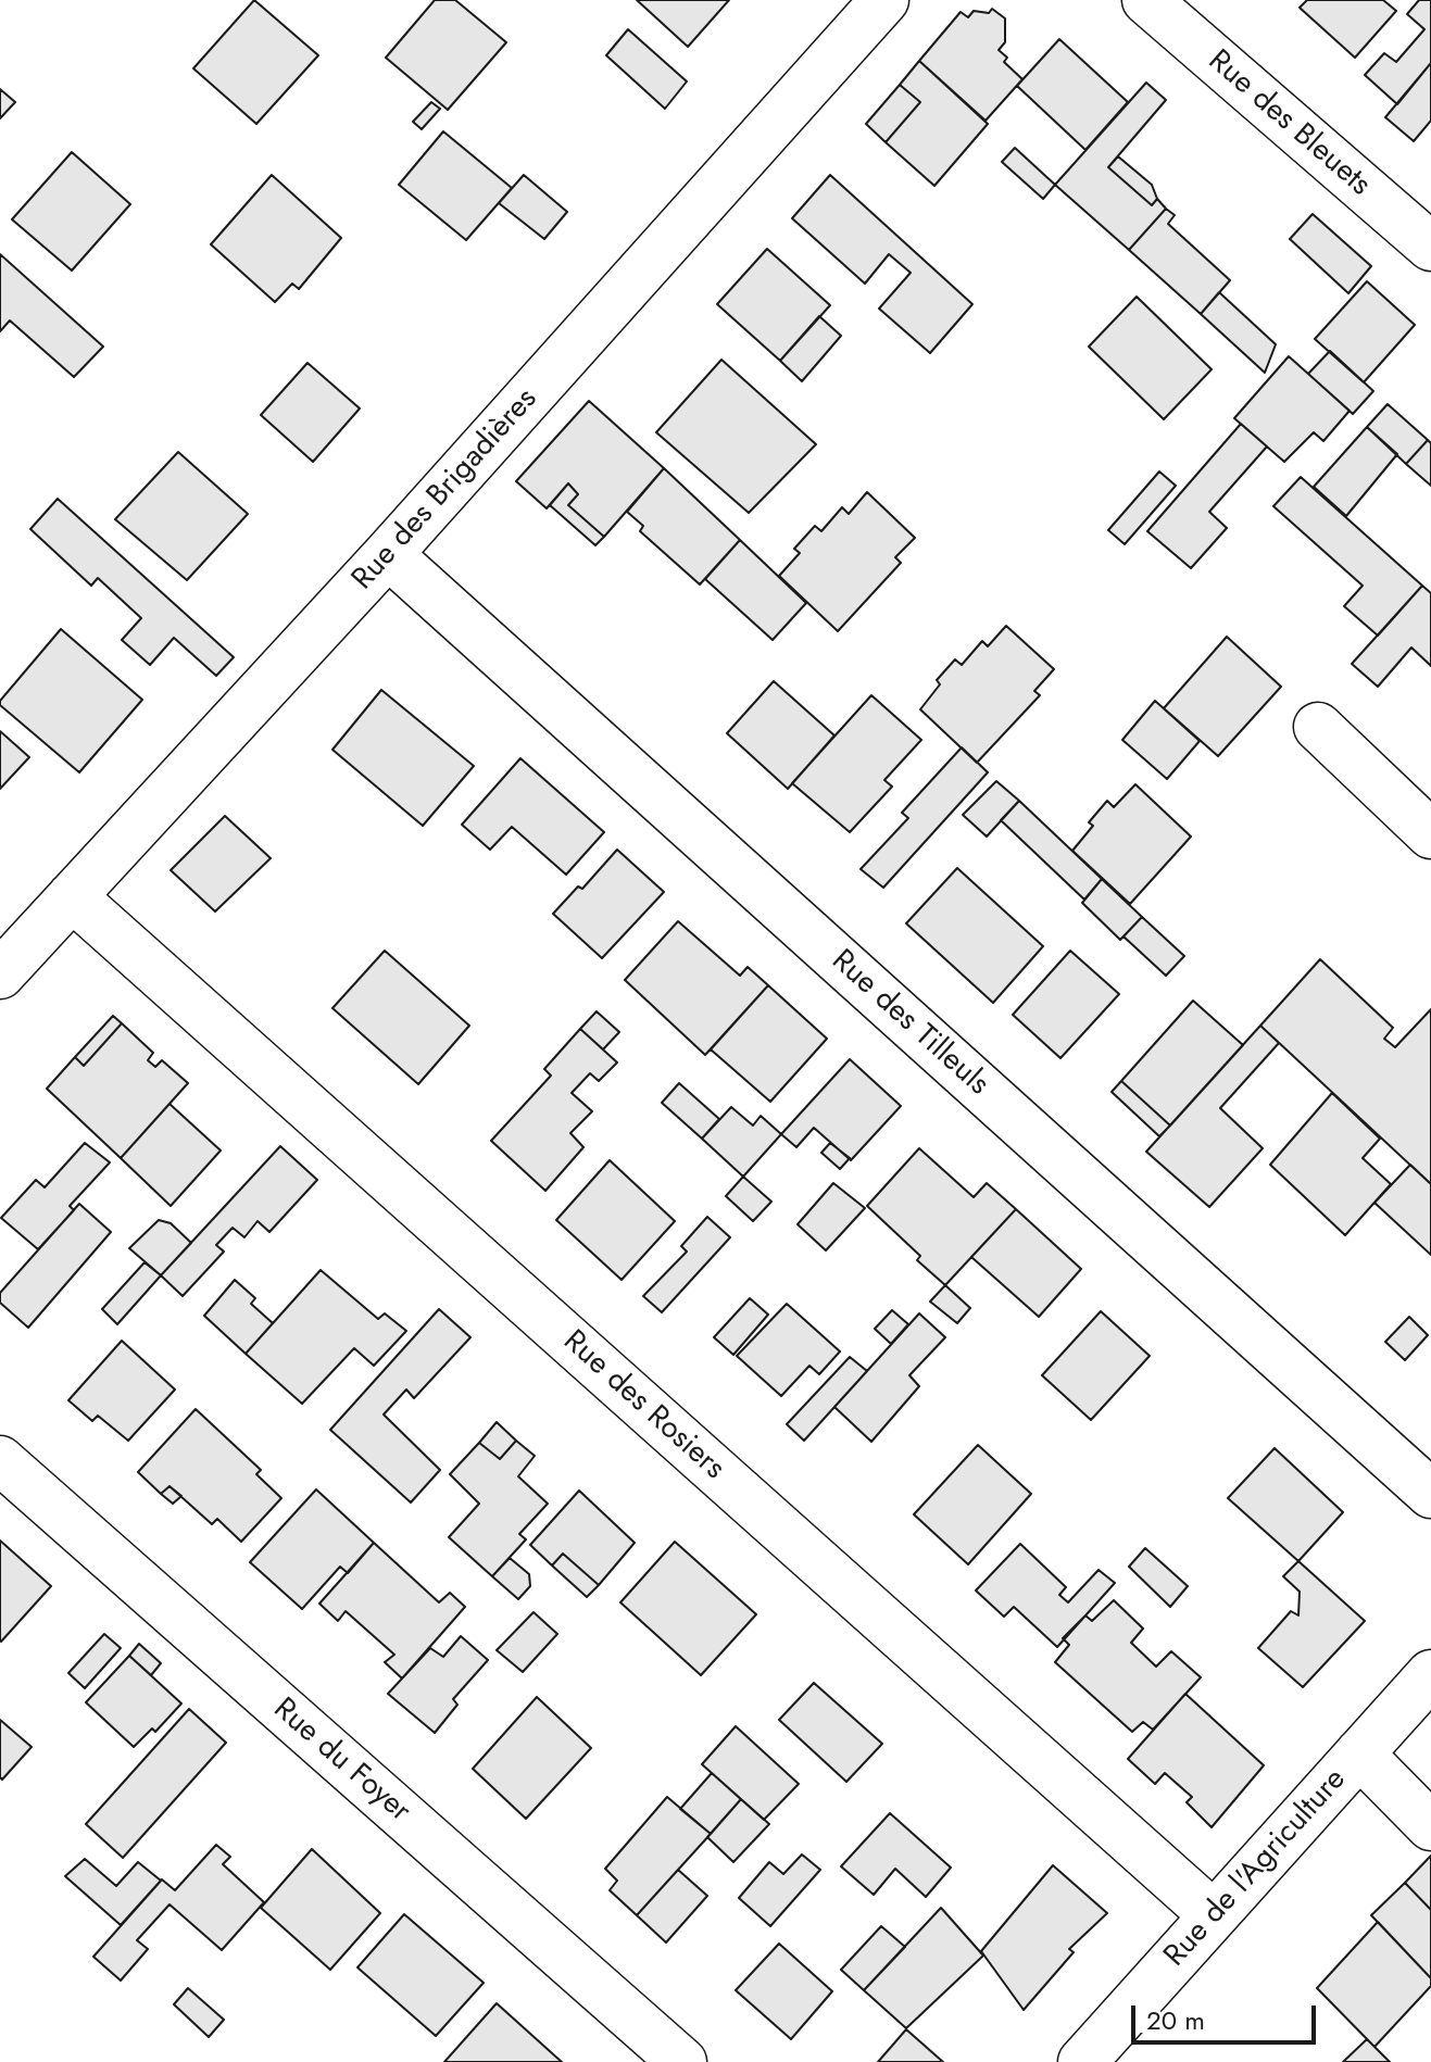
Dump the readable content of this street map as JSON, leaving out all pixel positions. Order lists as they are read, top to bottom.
{
  "streets": {
    "street": [
      "Rue des Bleuets",
      "Rue des Brigadières",
      "Rue des Tilleuls",
      "Rue des Rosiers",
      "Rue du Foyer",
      "Rue de l'Agriculture"
    ]
  },
  "crossings": [
    ["Rue des Brigadières", "Rue des Tilleuls"],
    ["Rue des Brigadières", "Rue des Rosiers"],
    ["Rue des Rosiers", "Rue de l'Agriculture"]
  ],
  "scale_bar": "20 m"
}
